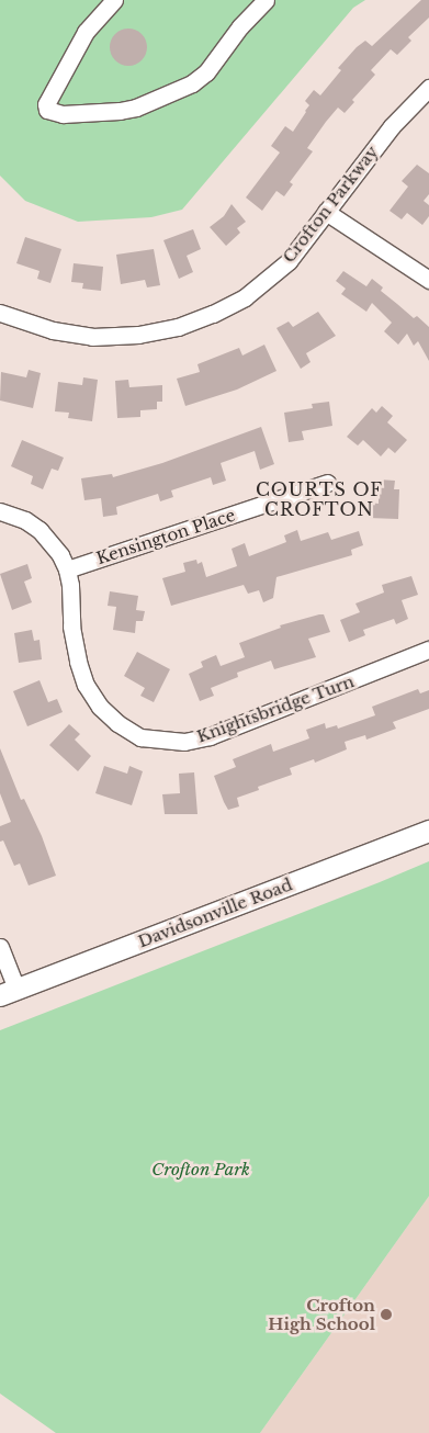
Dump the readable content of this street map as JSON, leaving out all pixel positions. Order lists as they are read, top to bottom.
{
  "streets": {
    "main road": ["Davidsonville Road"],
    "street": ["Crofton Parkway", "Kensington Place", "Knightsbridge Turn"]
  },
  "crossings": [
    ["Kensington Place", "Knightsbridge Turn"]
  ],
  "districts": ["COURTS OF CROFTON"],
  "parks": ["Crofton Park"],
  "places": ["Crofton High School"]
}
